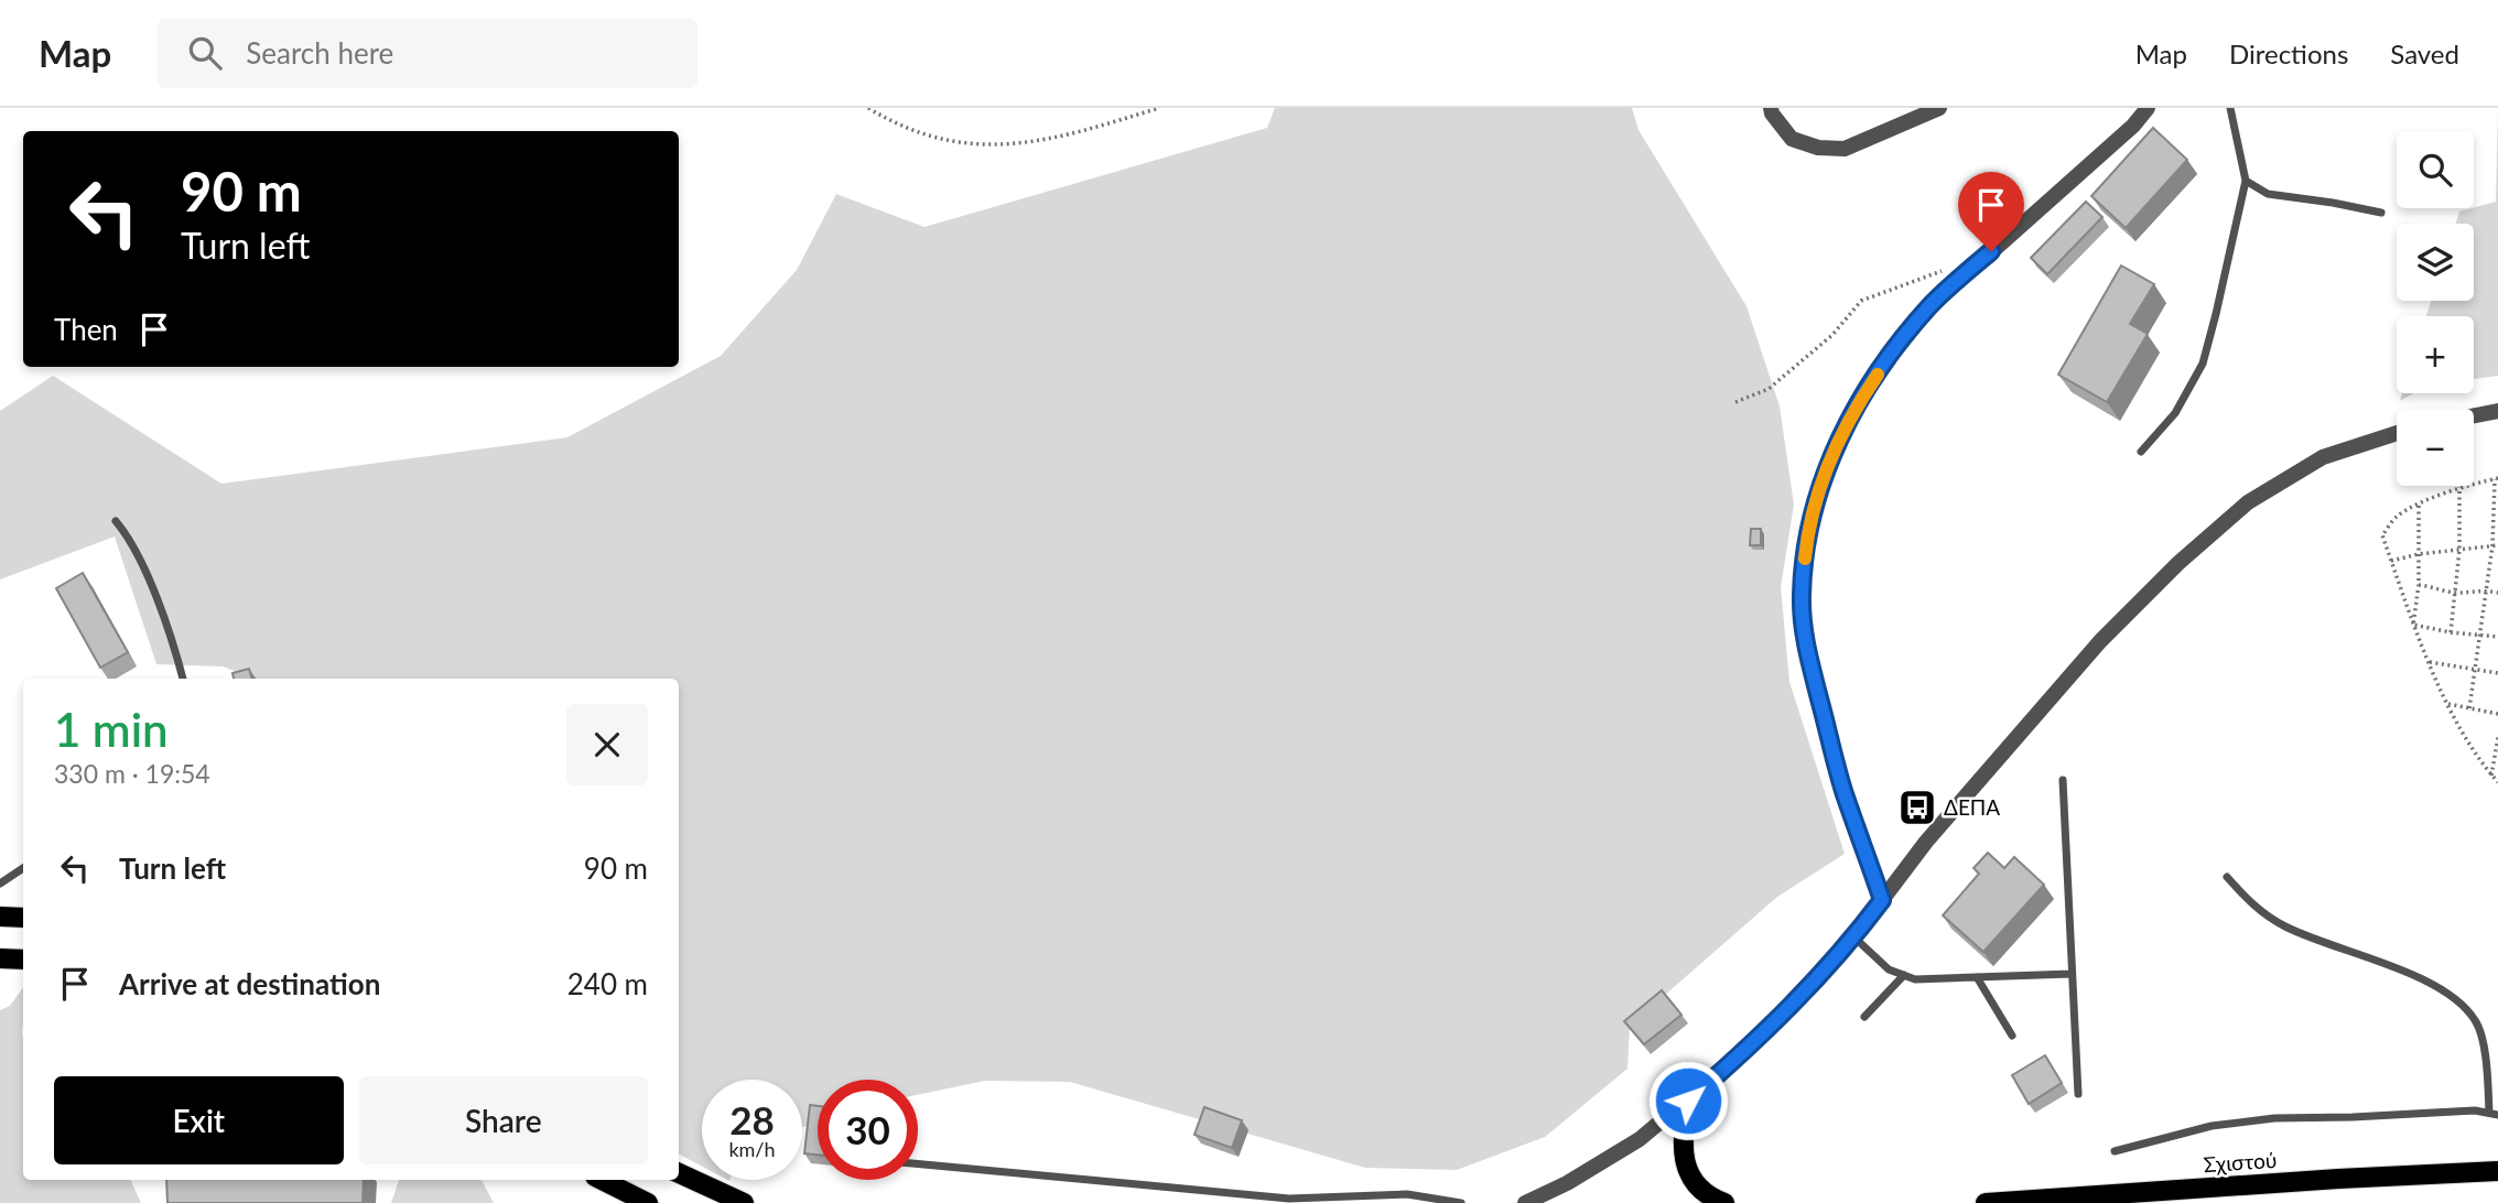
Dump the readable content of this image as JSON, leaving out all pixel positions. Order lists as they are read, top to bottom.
{
  "streets": {
    "main road": ["Σχιστού"]
  },
  "places": {
    "bus stop": ["ΔΕΠΑ"]
  },
  "page": {
    "header": "Map",
    "search": "Search here",
    "nav": ["Map", "Directions", "Saved"],
    "map_buttons": ["+", "−"],
    "turn": ["90 m", "Turn left"],
    "then": "Then",
    "heading": ["1 min", "330 m · 19:54"],
    "list": [
      {
        "name": "Turn left",
        "value": "90 m"
      },
      {
        "name": "Arrive at destination",
        "value": "240 m"
      }
    ],
    "buttons": ["Exit", "Share"],
    "speed": "28 km/h",
    "limit": "30"
  }
}
